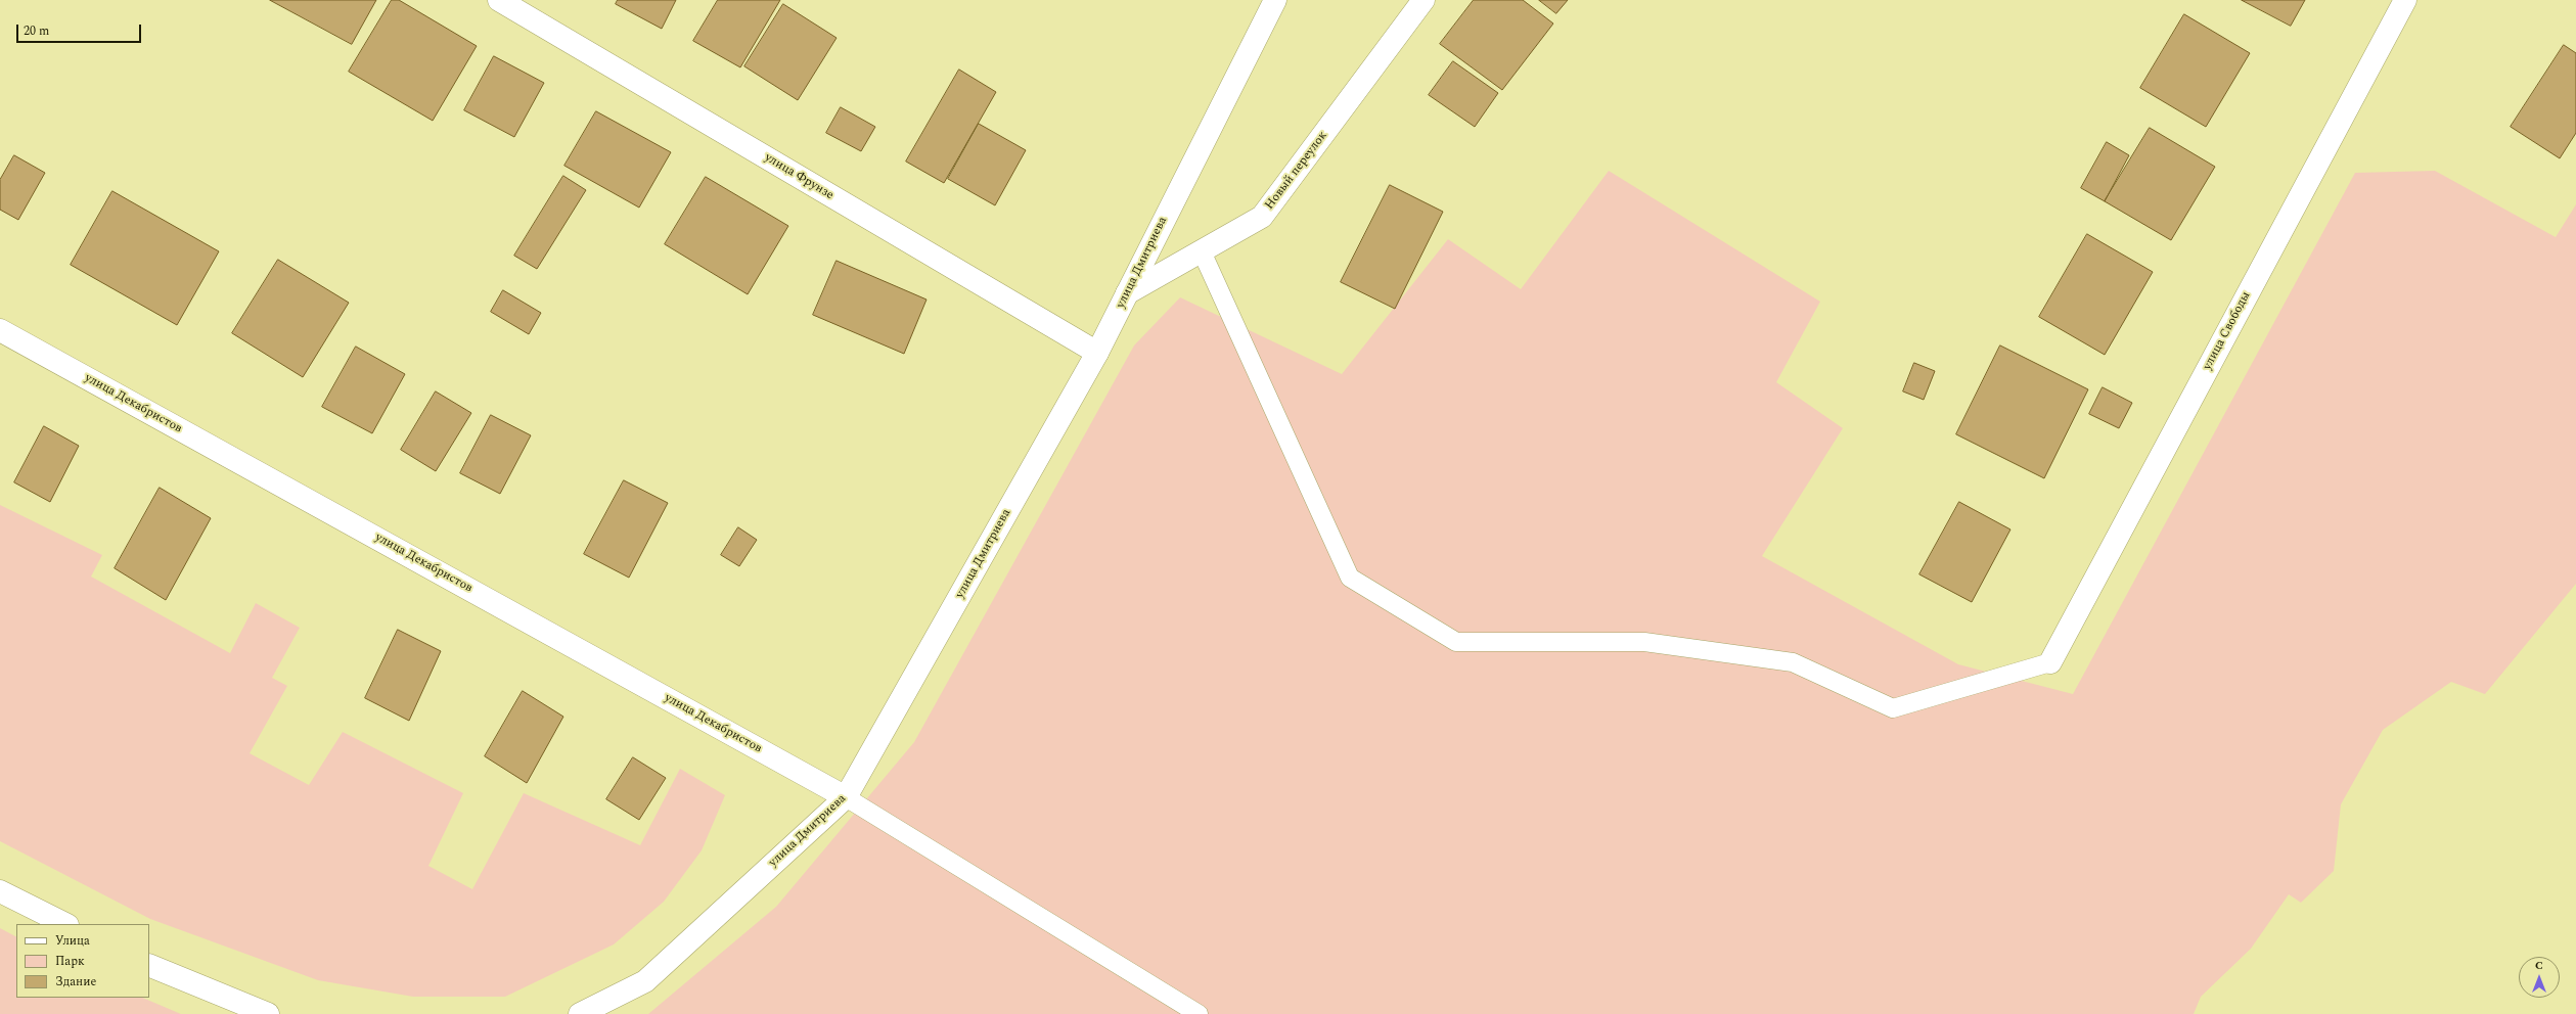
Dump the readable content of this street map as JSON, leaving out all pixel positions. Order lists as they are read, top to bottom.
{
  "streets": {
    "street": [
      "Новый переулок",
      "улица Фрунзе",
      "улица Дмитриева",
      "улица Свободы",
      "улица Декабристов"
    ]
  },
  "crossings": [
    ["Новый переулок", "улица Дмитриева"],
    ["улица Фрунзе", "улица Дмитриева"],
    ["улица Дмитриева", "улица Декабристов"]
  ],
  "legend": ["Улица", "Парк", "Здание"],
  "scale_bar": "20 m",
  "north": "top"
}
